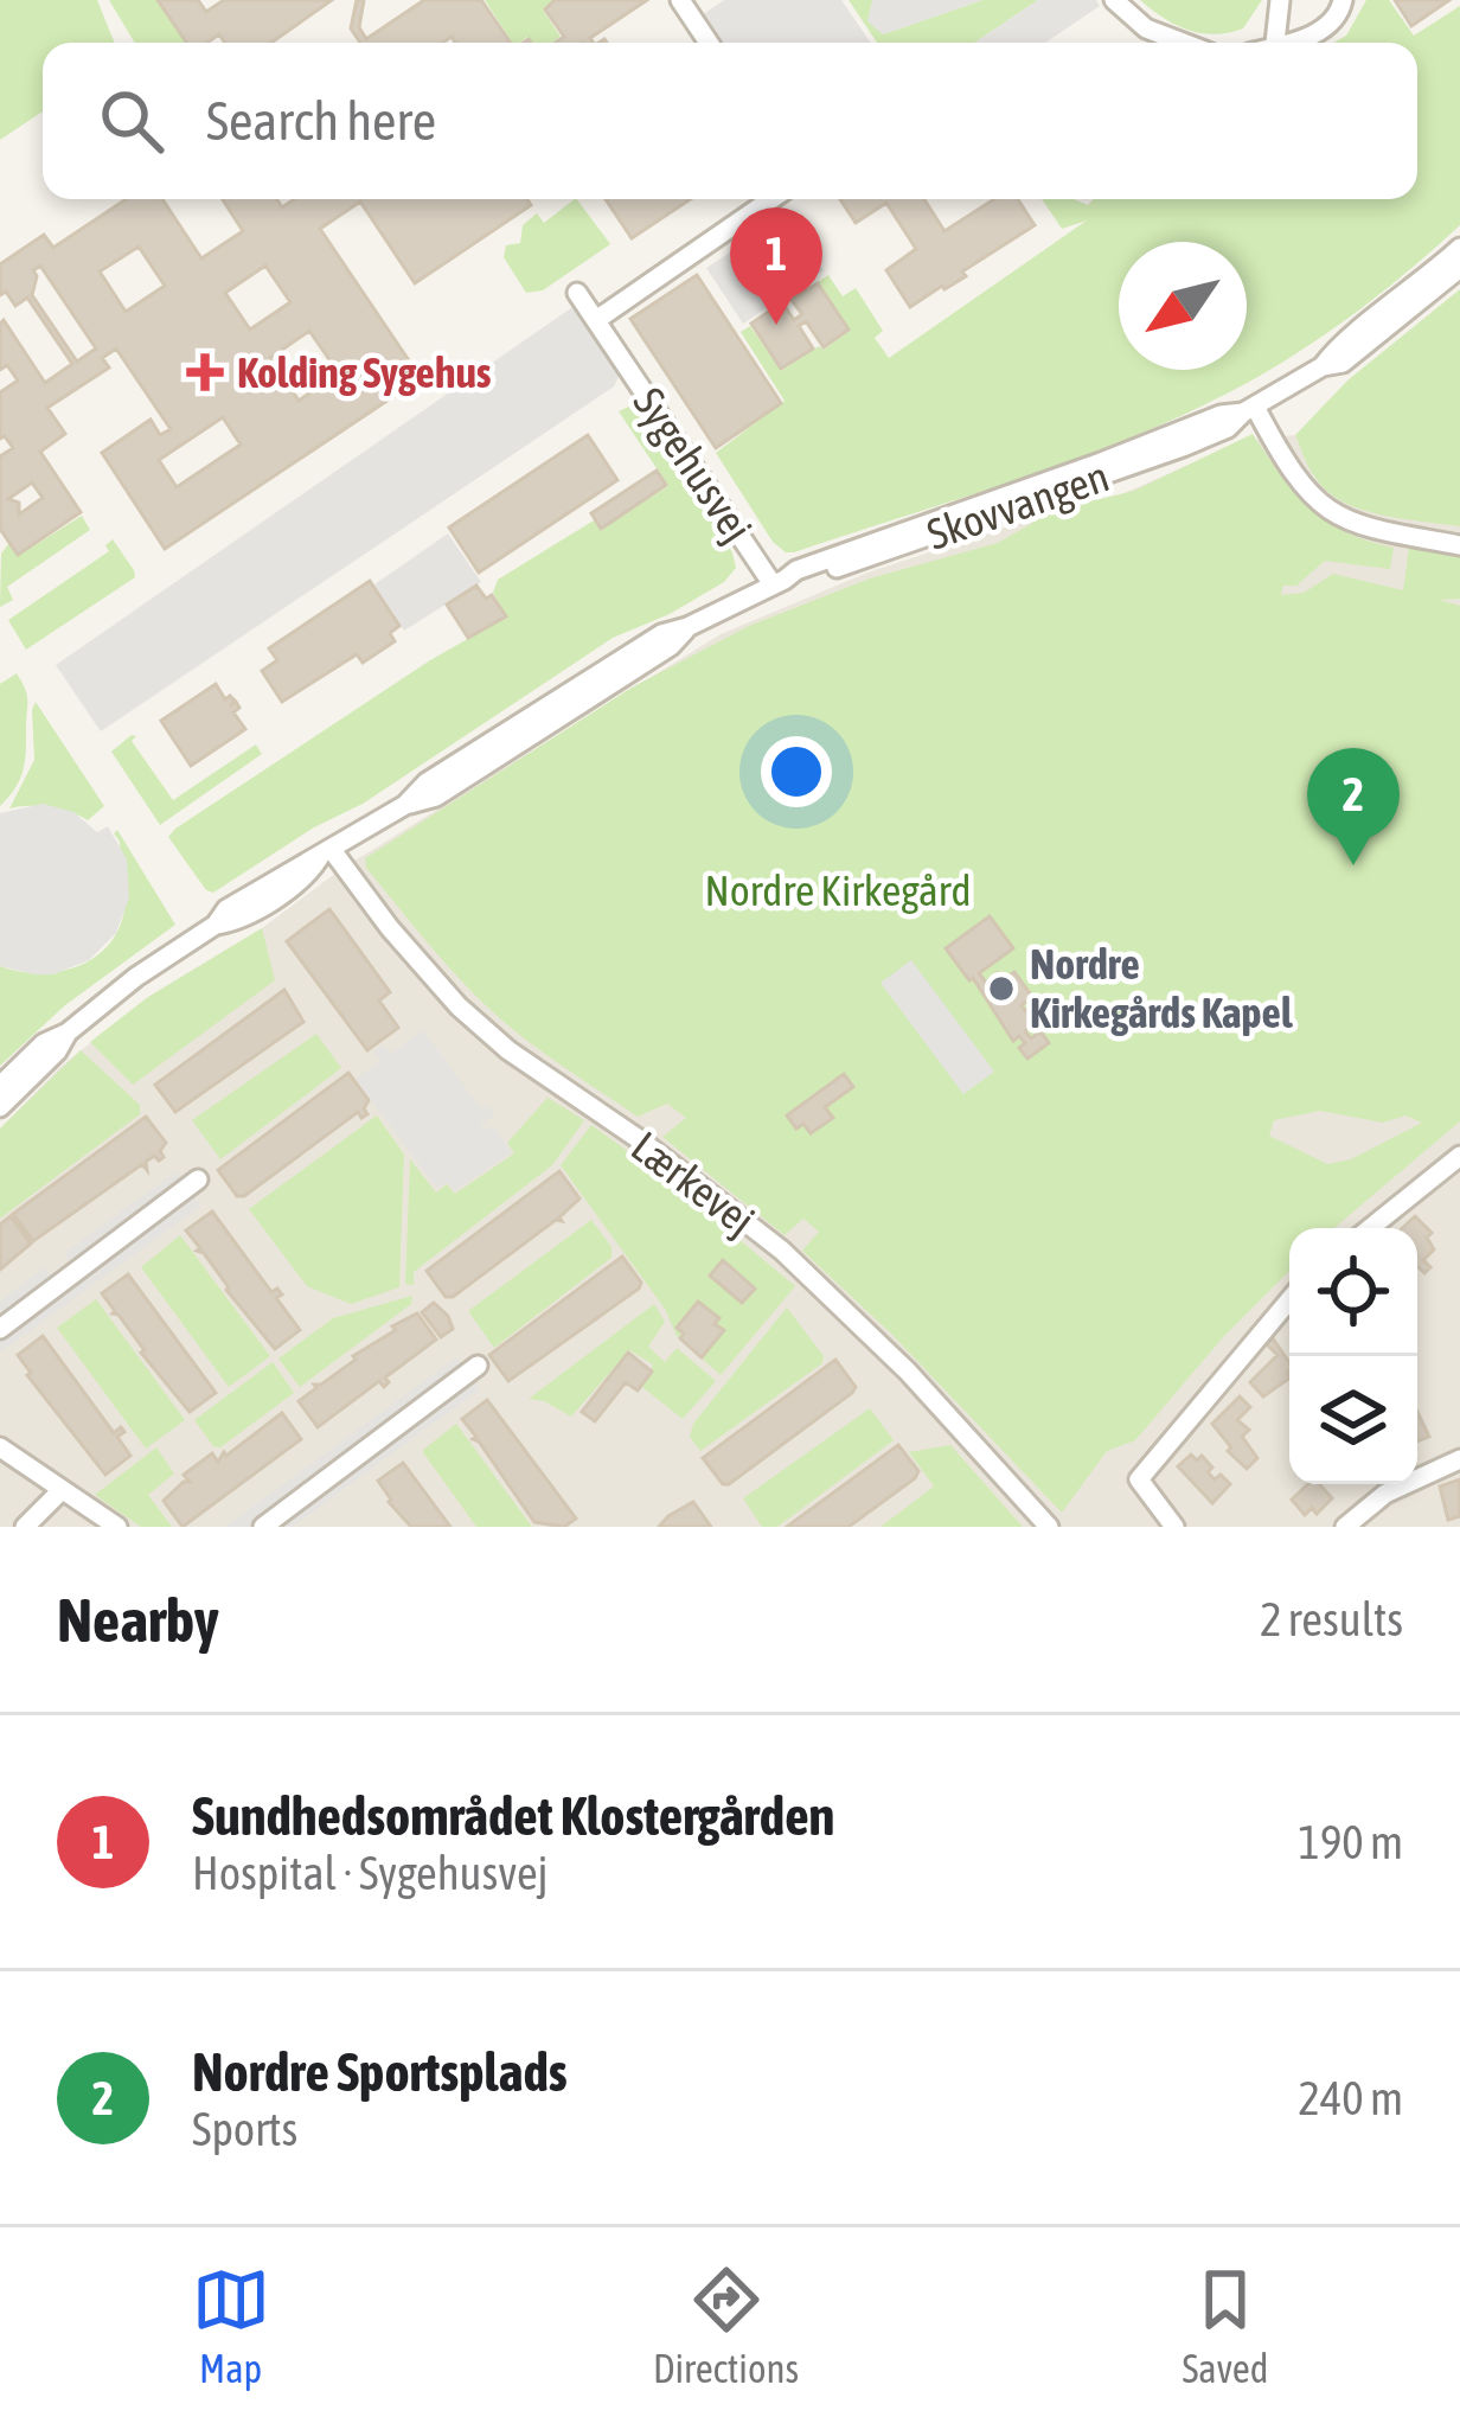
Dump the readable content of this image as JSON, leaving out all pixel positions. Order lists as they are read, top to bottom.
{
  "streets": {
    "street": ["Sygehusvej", "Skovvangen", "Lærkevej"]
  },
  "crossings": [
    ["Sygehusvej", "Skovvangen"],
    ["Skovvangen", "Lærkevej"]
  ],
  "parks": ["Nordre Kirkegård"],
  "places": {
    "health": ["Kolding Sygehus"],
    "other": ["Nordre Kirkegårds Kapel"]
  },
  "north": "bottom left",
  "page": {
    "search": "Search here",
    "pins": ["1", "2"],
    "heading": ["Nearby", "2 results"],
    "list": [
      {
        "mark": "1",
        "name": "Sundhedsområdet Klostergården",
        "note": "Hospital · Sygehusvej",
        "value": "190 m"
      },
      {
        "mark": "2",
        "name": "Nordre Sportsplads",
        "note": "Sports",
        "value": "240 m"
      }
    ],
    "nav": ["Map", "Directions", "Saved"]
  }
}
